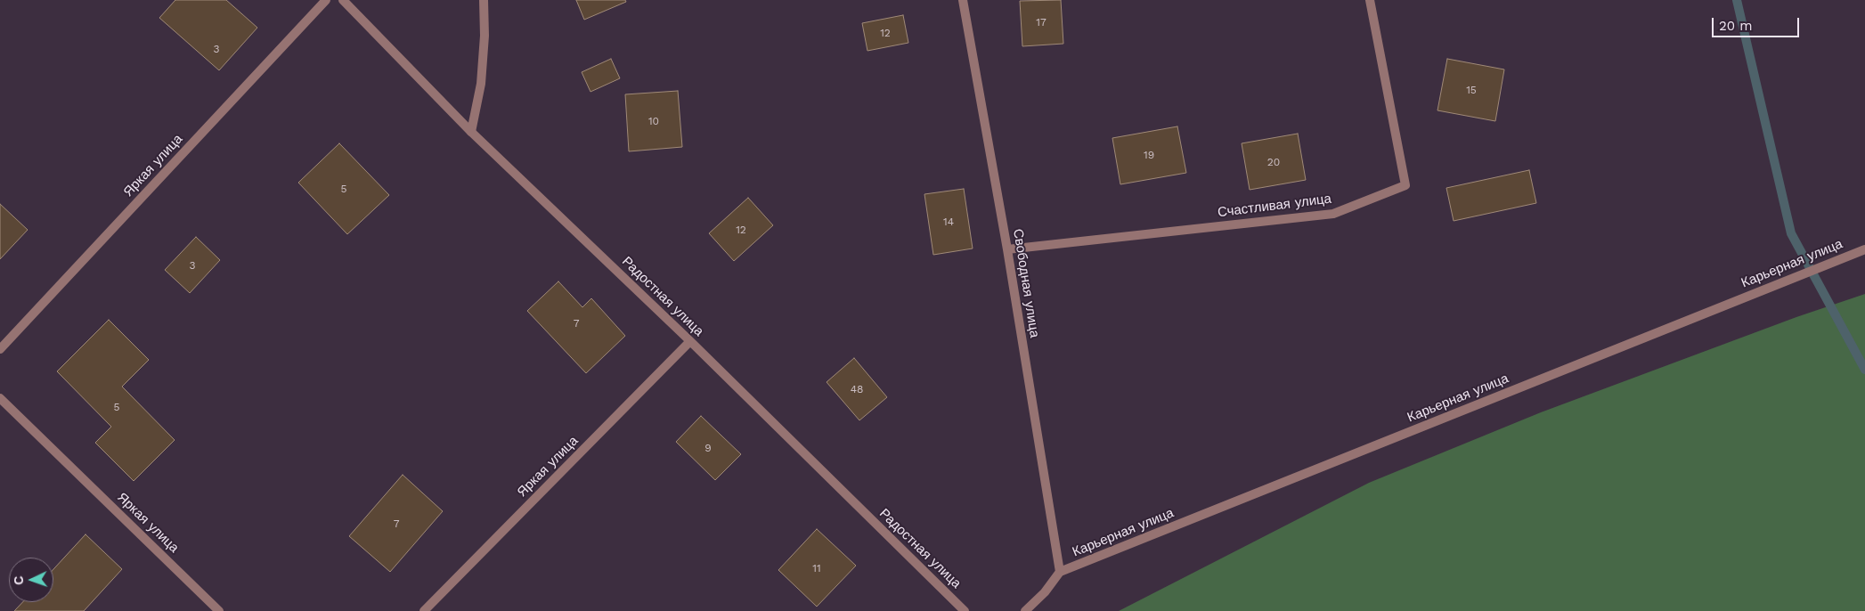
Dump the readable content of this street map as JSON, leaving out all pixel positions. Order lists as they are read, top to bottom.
{
  "streets": {
    "street": [
      "Яркая улица",
      "Счастливая улица",
      "Карьерная улица",
      "Свободная улица",
      "Радостная улица"
    ]
  },
  "crossings": [
    ["Яркая улица", "Радостная улица"],
    ["Счастливая улица", "Свободная улица"],
    ["Карьерная улица", "Свободная улица"]
  ],
  "house_numbers": [
    "17",
    "12",
    "3",
    "15",
    "10",
    "19",
    "20",
    "5",
    "14",
    "12",
    "3",
    "7",
    "48",
    "5",
    "9",
    "7",
    "11"
  ],
  "scale_bar": "20 m",
  "north": "left"
}
